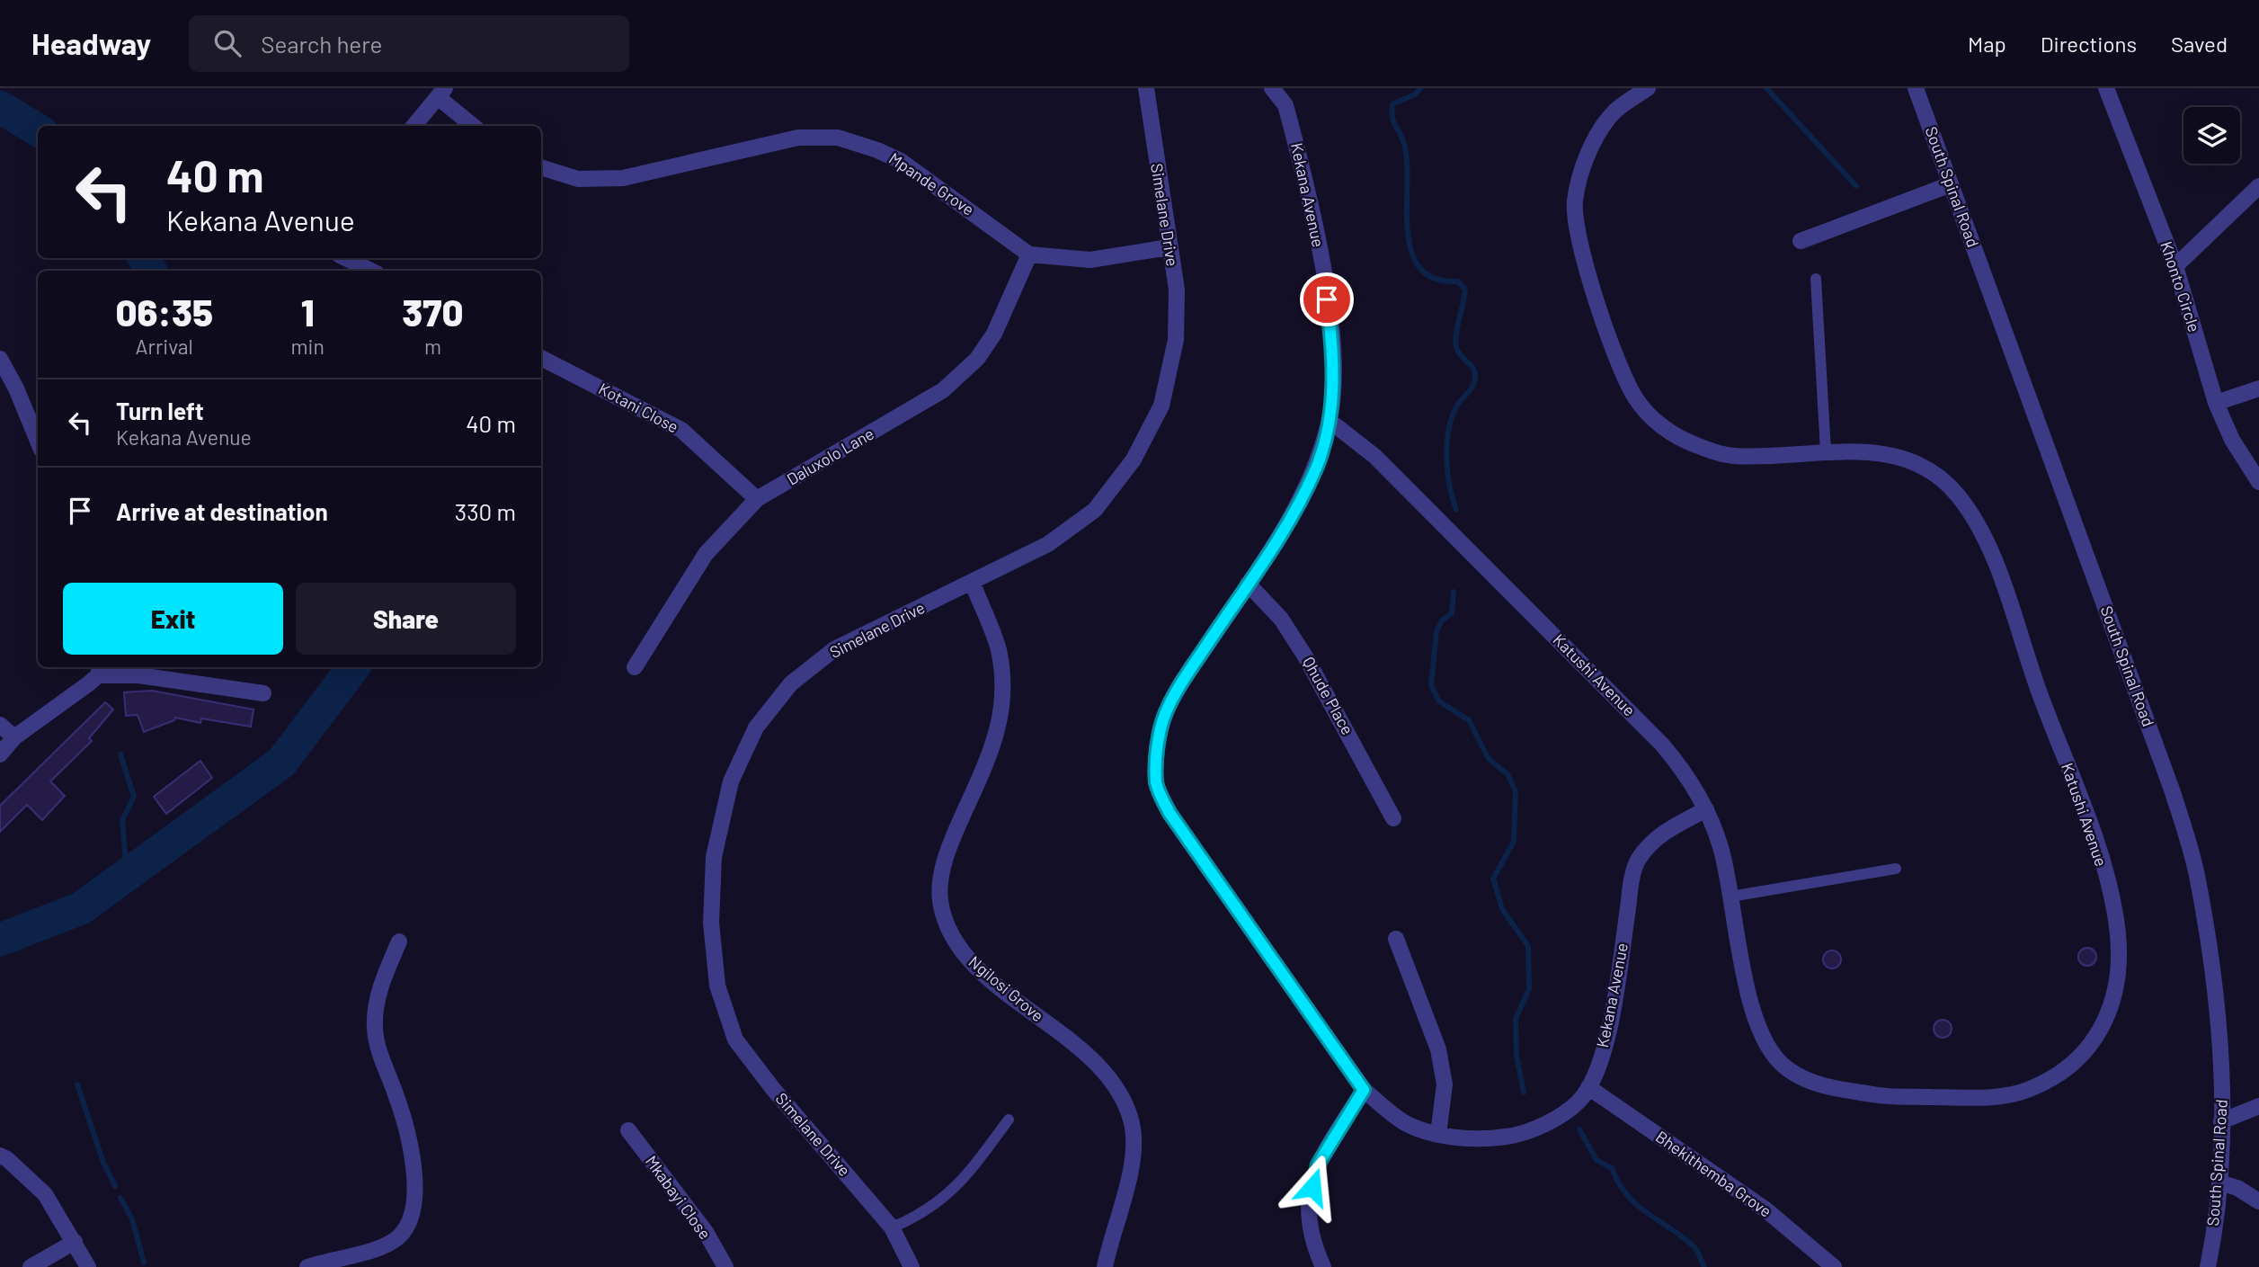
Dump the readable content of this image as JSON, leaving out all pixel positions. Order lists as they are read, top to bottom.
{
  "streets": {
    "street": [
      "Mpande Grove",
      "South Spinal Road",
      "Kekana Avenue",
      "Simelane Drive",
      "Khonto Circle",
      "Kotani Close",
      "Daluxolo Lane",
      "Katushi Avenue",
      "Qhude Place",
      "Ngilosi Grove",
      "Bhekithemba Grove",
      "Mkabayi Close"
    ]
  },
  "crossings": [
    ["Mpande Grove", "Daluxolo Lane"],
    ["Kekana Avenue", "Katushi Avenue"],
    ["Kekana Avenue", "Qhude Place"],
    ["Kekana Avenue", "Bhekithemba Grove"],
    ["Simelane Drive", "Ngilosi Grove"],
    ["Kotani Close", "Daluxolo Lane"]
  ],
  "page": {
    "header": "Headway",
    "search": "Search here",
    "nav": ["Map", "Directions", "Saved"],
    "turn": ["40 m", "Kekana Avenue"],
    "eta": [
      "06:35",
      "Arrival",
      "1",
      "min",
      "370",
      "m"
    ],
    "list": [
      {
        "name": "Turn left",
        "note": "Kekana Avenue",
        "value": "40 m"
      },
      {
        "name": "Arrive at destination",
        "value": "330 m"
      }
    ],
    "buttons": ["Exit", "Share"]
  }
}
